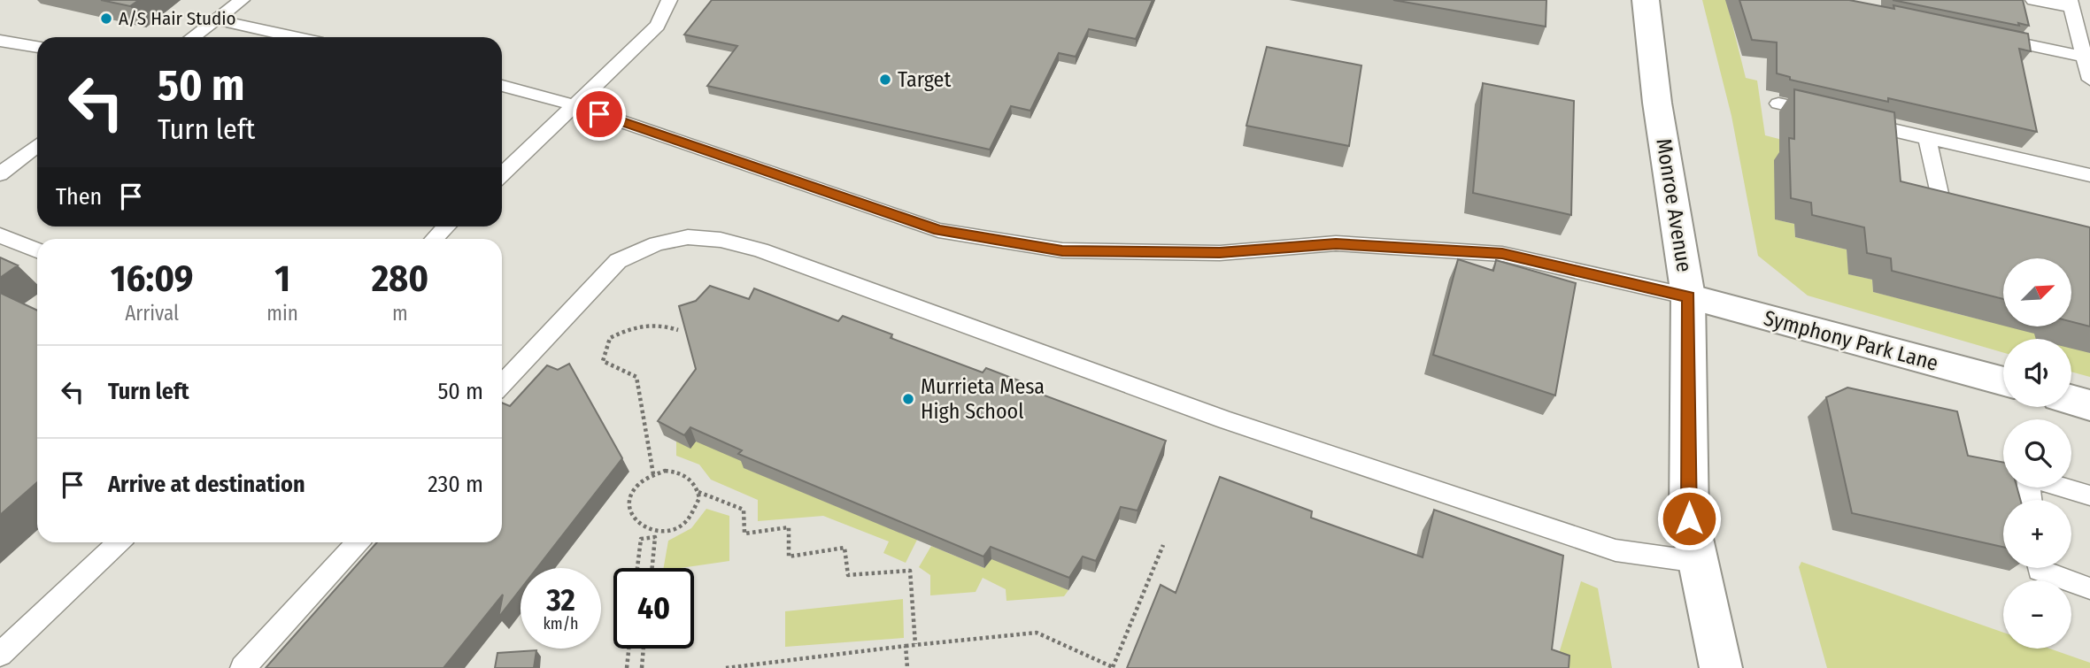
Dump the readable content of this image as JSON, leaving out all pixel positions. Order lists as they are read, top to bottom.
{
  "streets": {
    "street": ["Monroe Avenue", "Symphony Park Lane"]
  },
  "crossings": [
    ["Monroe Avenue", "Symphony Park Lane"]
  ],
  "places": ["A/S Hair Studio", "Target", "Murrieta Mesa High School"],
  "north": "top right",
  "page": {
    "turn": ["50 m", "Turn left"],
    "then": "Then",
    "eta": [
      "16:09",
      "Arrival",
      "1",
      "min",
      "280",
      "m"
    ],
    "map_buttons": ["+", "−"],
    "list": [
      {
        "name": "Turn left",
        "value": "50 m"
      },
      {
        "name": "Arrive at destination",
        "value": "230 m"
      }
    ],
    "speed": "32 km/h",
    "limit": "40"
  }
}
